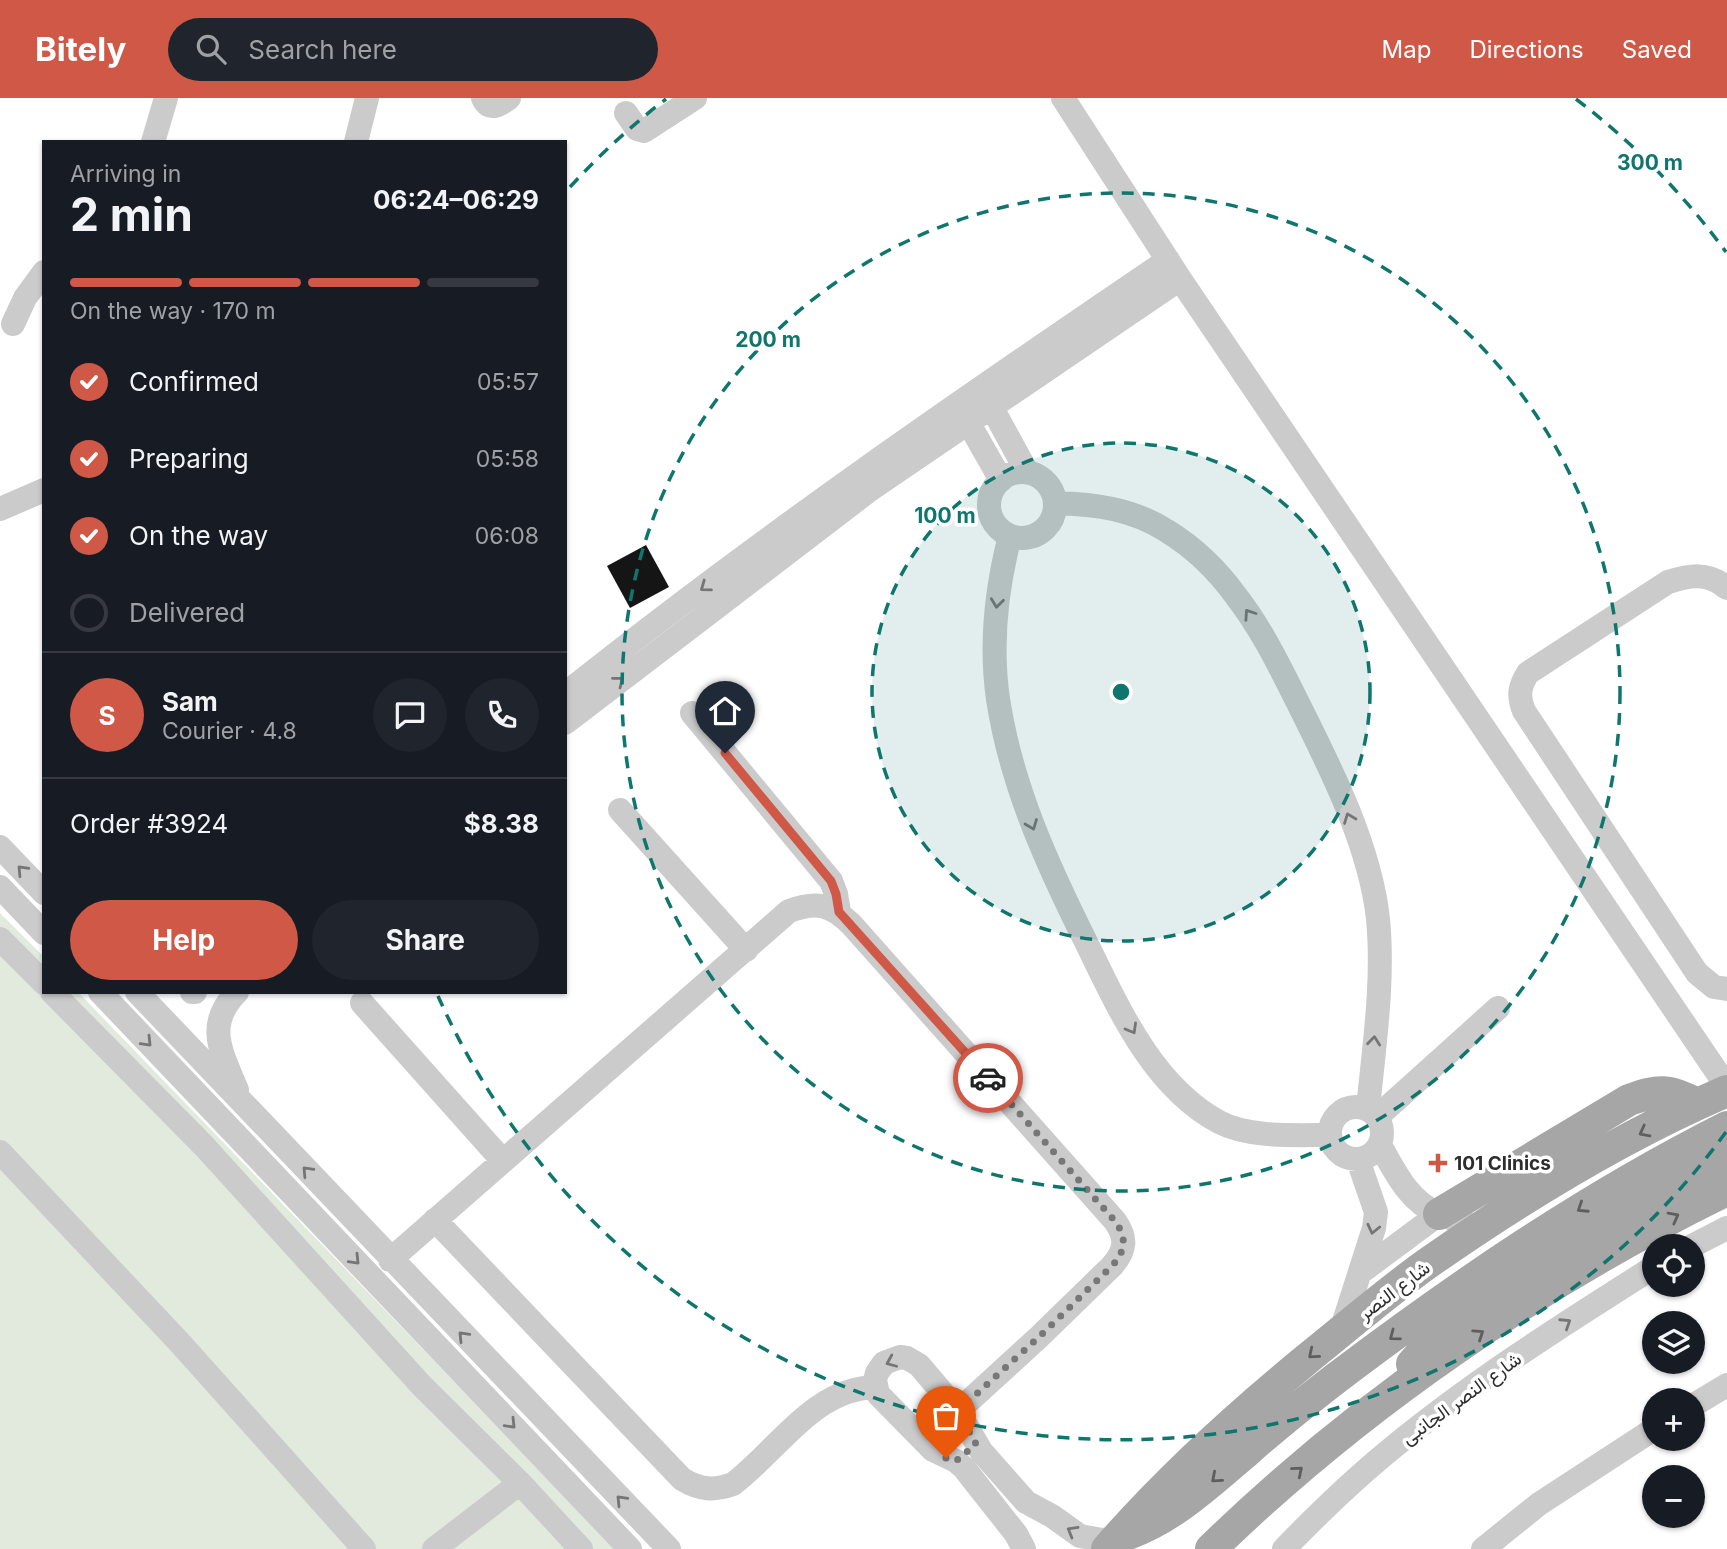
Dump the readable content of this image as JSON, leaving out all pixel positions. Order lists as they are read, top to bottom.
{
  "streets": {
    "main road": ["شارع النصر"],
    "street": ["شارع النصر الجانبى"]
  },
  "places": {
    "health": ["101 Clinics"]
  },
  "page": {
    "header": "Bitely",
    "search": "Search here",
    "nav": ["Map", "Directions", "Saved"],
    "heading": ["2 min", "Arriving in", "06:24–06:29"],
    "panel": [
      "Sam",
      "Courier · 4.8",
      "Order #3924",
      "$8.38"
    ],
    "bar": "On the way · 170 m",
    "list": [
      ["Confirmed", "05:57"],
      ["Preparing", "05:58"],
      ["On the way", "06:08"],
      "Delivered"
    ],
    "round": "S",
    "buttons": ["Help", "Share"],
    "map_buttons": ["+", "−"]
  },
  "rings": ["300 m", "200 m", "100 m"]
}
